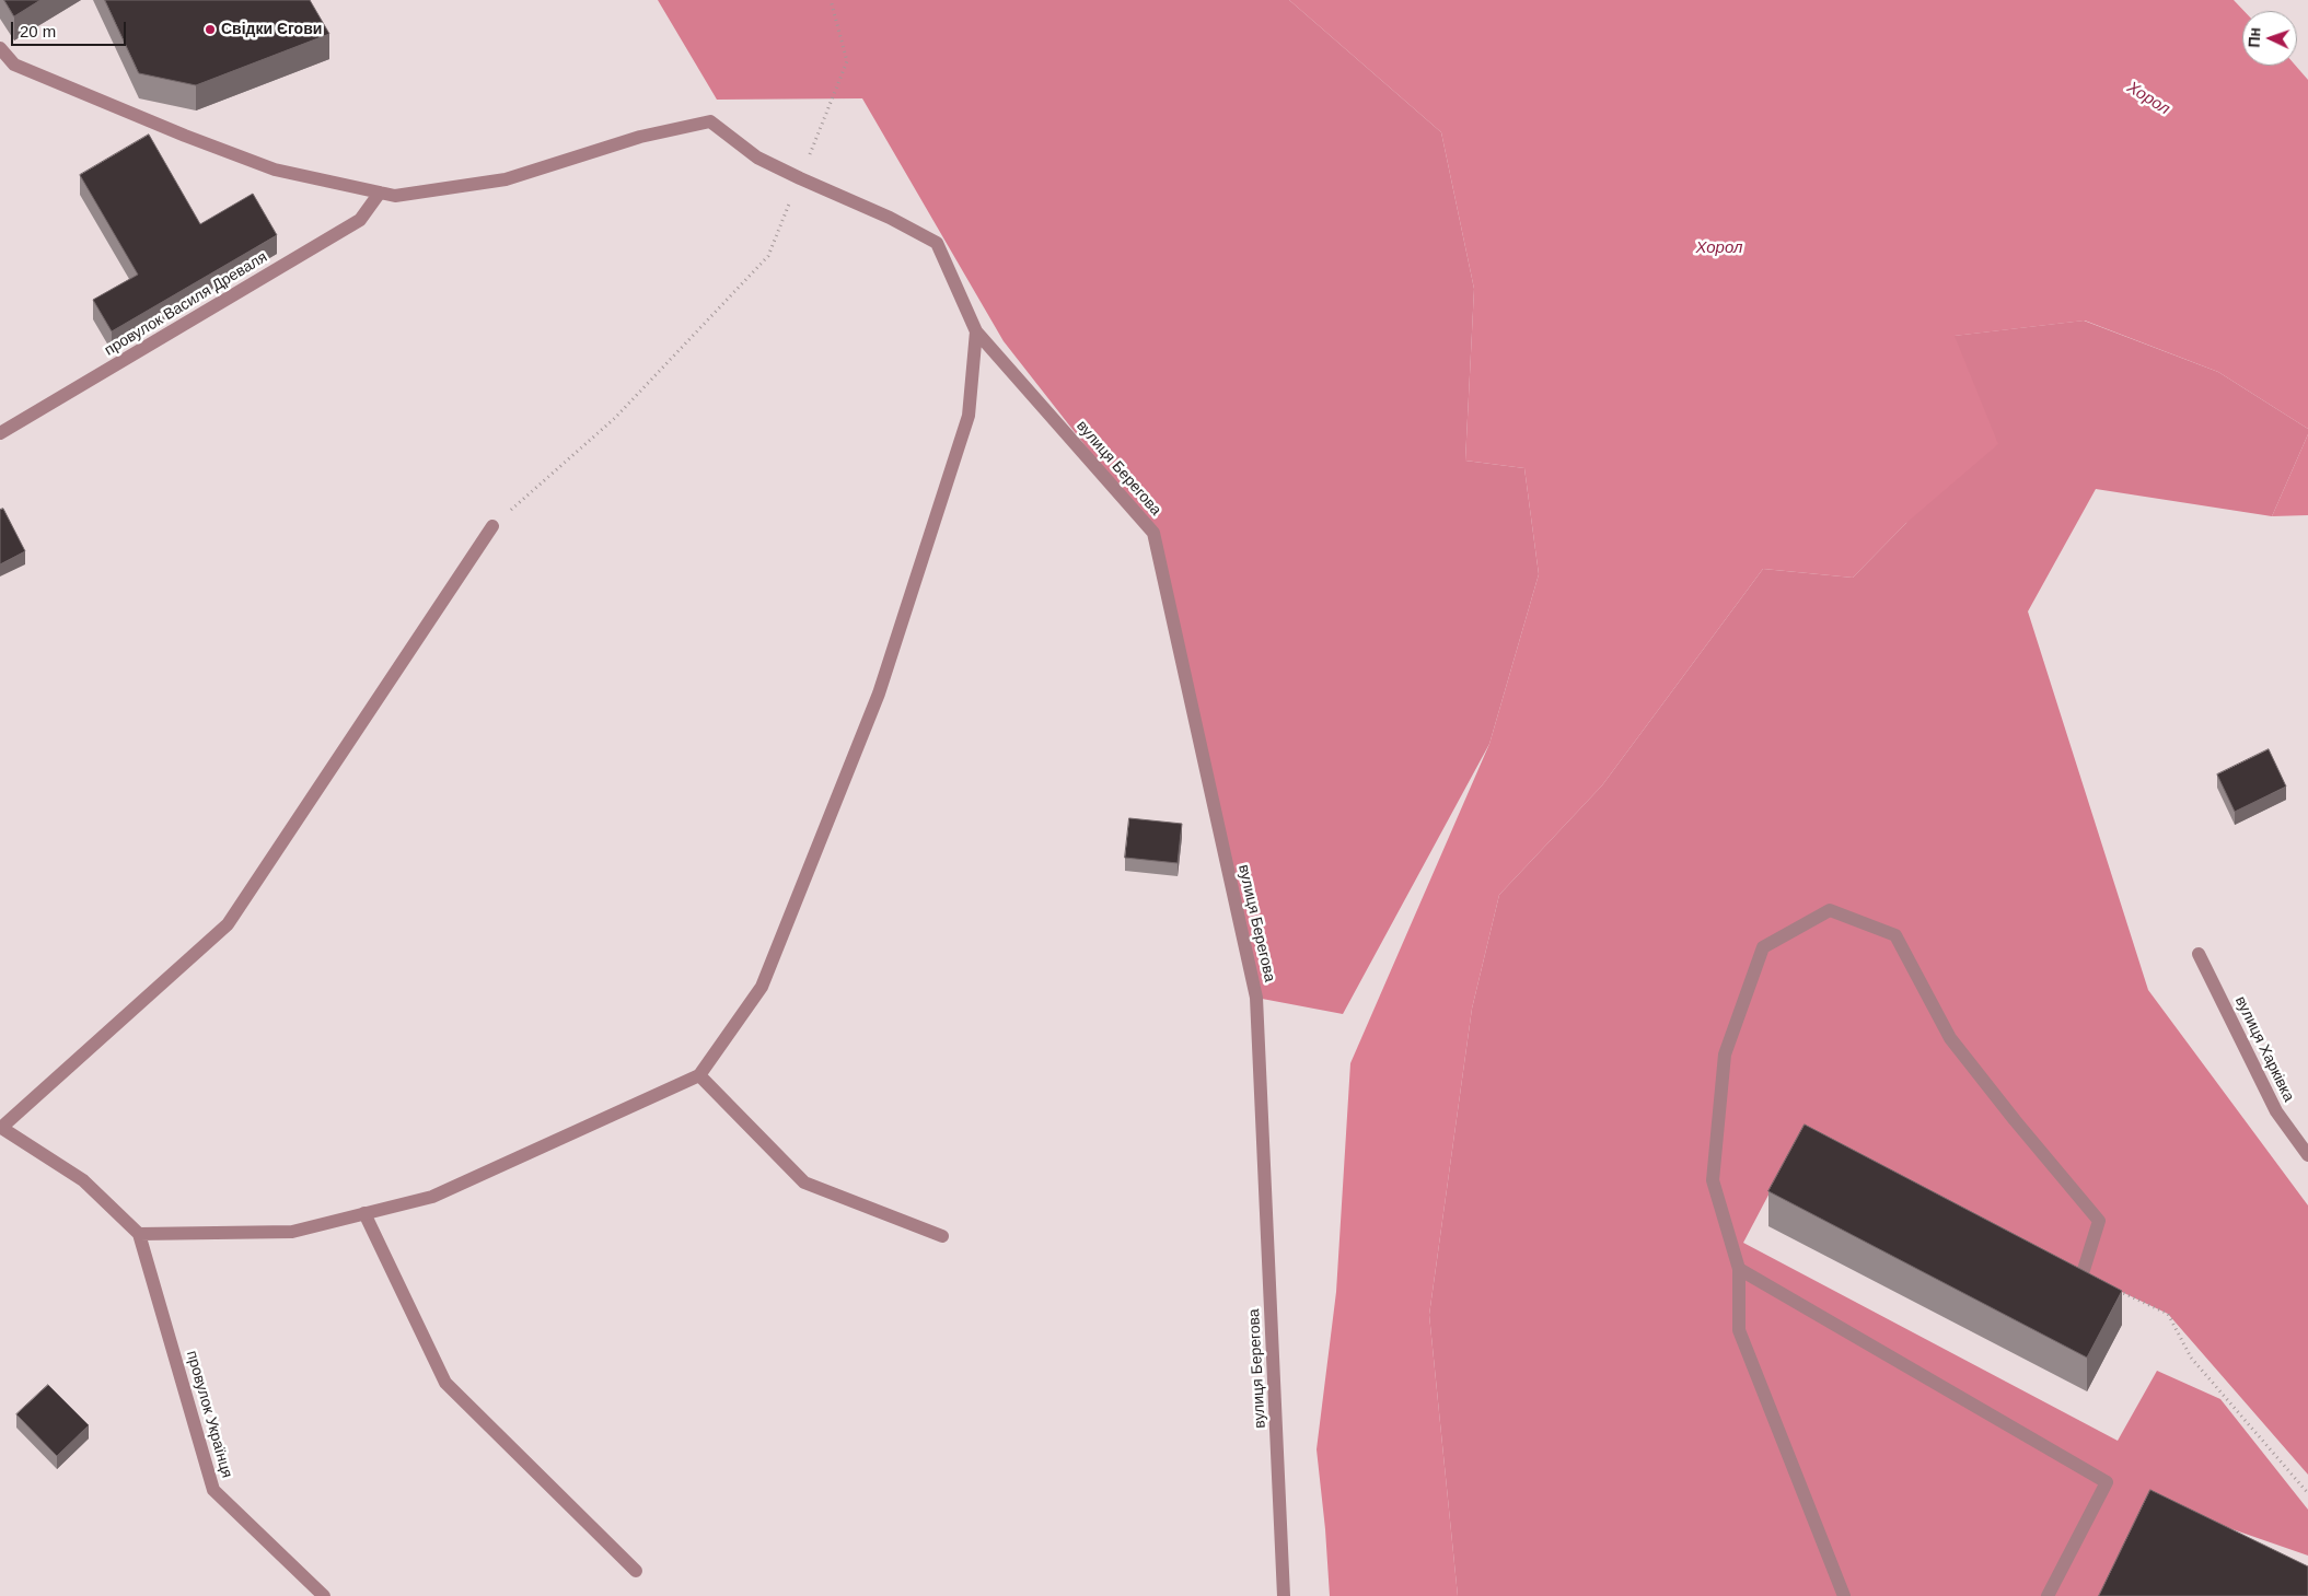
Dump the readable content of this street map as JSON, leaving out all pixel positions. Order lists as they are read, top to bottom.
{
  "streets": {
    "street": [
      "провулок Василя Древаля",
      "вулиця Берегова",
      "вулиця Харківка",
      "провулок Українця"
    ]
  },
  "water": ["Хорол"],
  "places": ["Свідки Єгови"],
  "scale_bar": "20 m",
  "north": "left"
}
